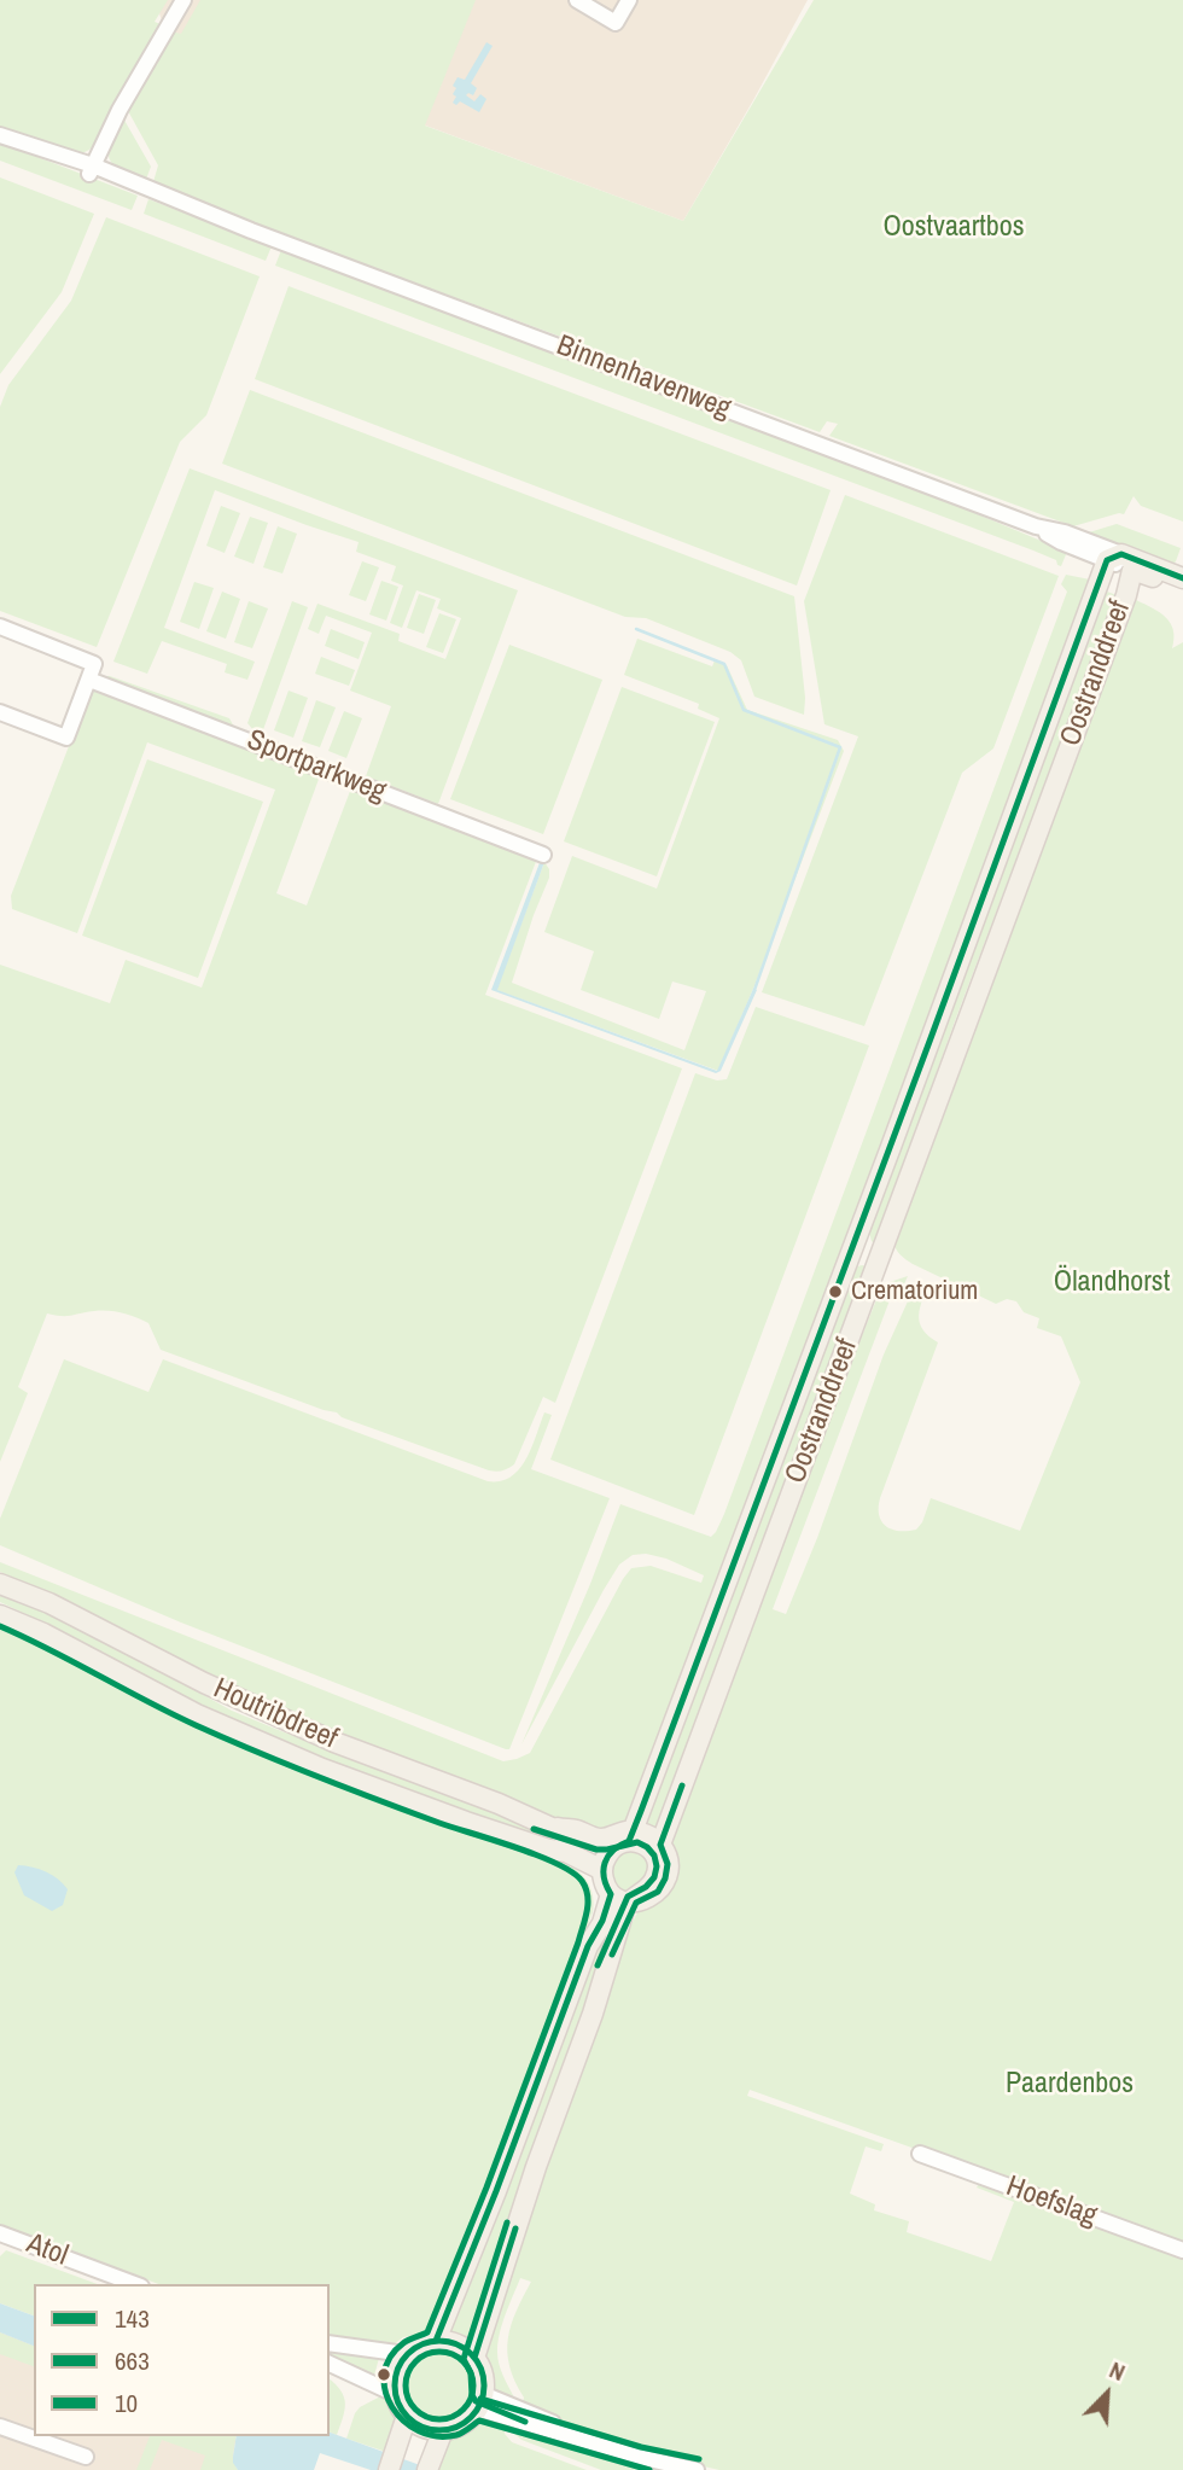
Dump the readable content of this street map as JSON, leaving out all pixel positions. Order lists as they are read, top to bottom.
{
  "streets": {
    "main road": ["Binnenhavenweg", "Oostranddreef", "Houtribdreef"],
    "street": ["Sportparkweg", "Hoefslag", "Atol"]
  },
  "crossings": [
    ["Binnenhavenweg", "Oostranddreef"],
    ["Oostranddreef", "Houtribdreef"]
  ],
  "parks": ["Oostvaartbos", "Ölandhorst", "Paardenbos"],
  "places": ["Crematorium"],
  "lines": ["transit line 143", "transit line 663", "transit line 10"],
  "legend": ["143", "663", "10"],
  "north": "top right"
}
